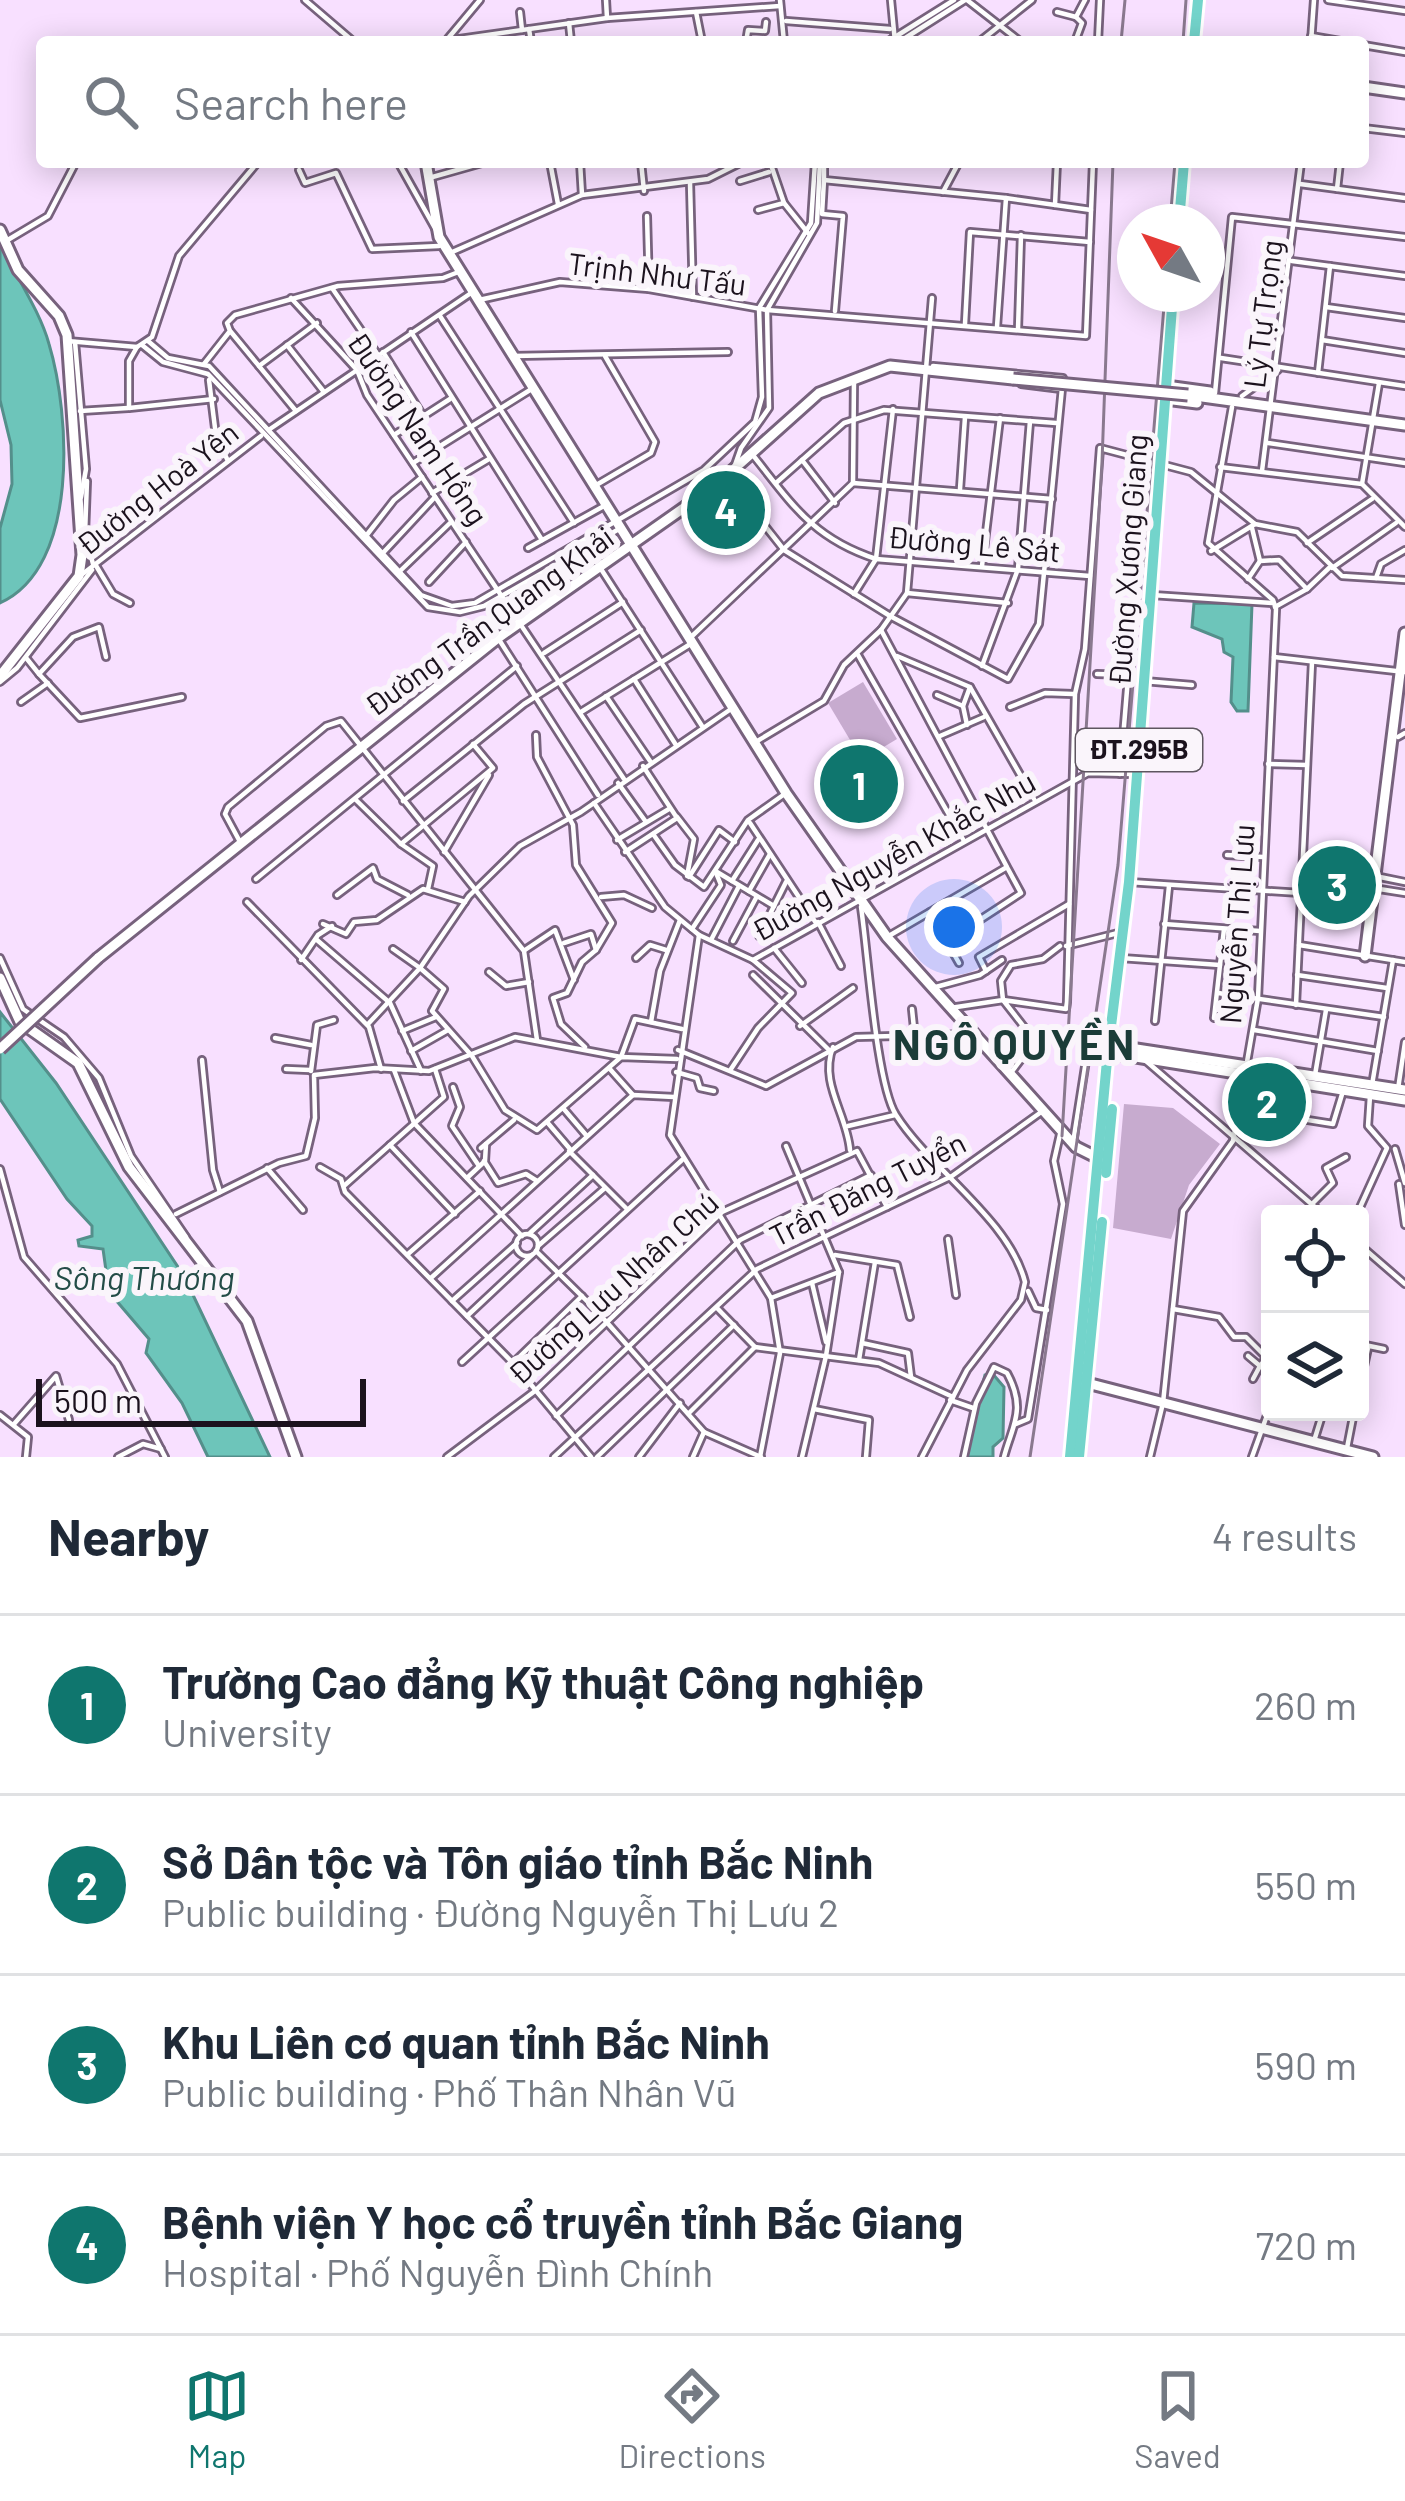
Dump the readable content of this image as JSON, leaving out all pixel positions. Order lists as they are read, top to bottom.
{
  "streets": {
    "main road": ["Đường Xương Giang", "ĐT.295B"],
    "street": [
      "Trịnh Như Tấu",
      "Lý Tự Trọng",
      "Đường Nam Hồng",
      "Đường Hoà Yên",
      "Đường Lê Sát",
      "Đường Trần Quang Khải",
      "Đường Nguyễn Khắc Nhu",
      "Nguyễn Thị Lưu",
      "Trần Đăng Tuyển",
      "Đường Lưu Nhân Chú"
    ]
  },
  "crossings": [
    ["Trịnh Như Tấu", "Đường Hoà Yên"],
    ["Đường Nam Hồng", "Đường Hoà Yên"],
    ["Đường Nam Hồng", "Đường Trần Quang Khải"],
    ["Đường Lê Sát", "Đường Trần Quang Khải"],
    ["Đường Xương Giang", "Đường Nguyễn Khắc Nhu"],
    ["Đường Trần Quang Khải", "Đường Nguyễn Khắc Nhu"]
  ],
  "districts": ["NGÔ QUYỀN"],
  "water": ["Sông Thương"],
  "scale_bar": "500 m",
  "north": "top left",
  "page": {
    "search": "Search here",
    "pins": [
      "4",
      "1",
      "3",
      "2"
    ],
    "scale": "500 m",
    "heading": ["Nearby", "4 results"],
    "list": [
      {
        "mark": "1",
        "name": "Trường Cao đẳng Kỹ thuật Công nghiệp",
        "note": "University",
        "value": "260 m"
      },
      {
        "mark": "2",
        "name": "Sở Dân tộc và Tôn giáo tỉnh Bắc Ninh",
        "note": "Public building · Đường Nguyễn Thị Lưu 2",
        "value": "550 m"
      },
      {
        "mark": "3",
        "name": "Khu Liên cơ quan tỉnh Bắc Ninh",
        "note": "Public building · Phố Thân Nhân Vũ",
        "value": "590 m"
      },
      {
        "mark": "4",
        "name": "Bệnh viện Y học cổ truyền tỉnh Bắc Giang",
        "note": "Hospital · Phố Nguyễn Đình Chính",
        "value": "720 m"
      }
    ],
    "nav": ["Map", "Directions", "Saved"]
  }
}
